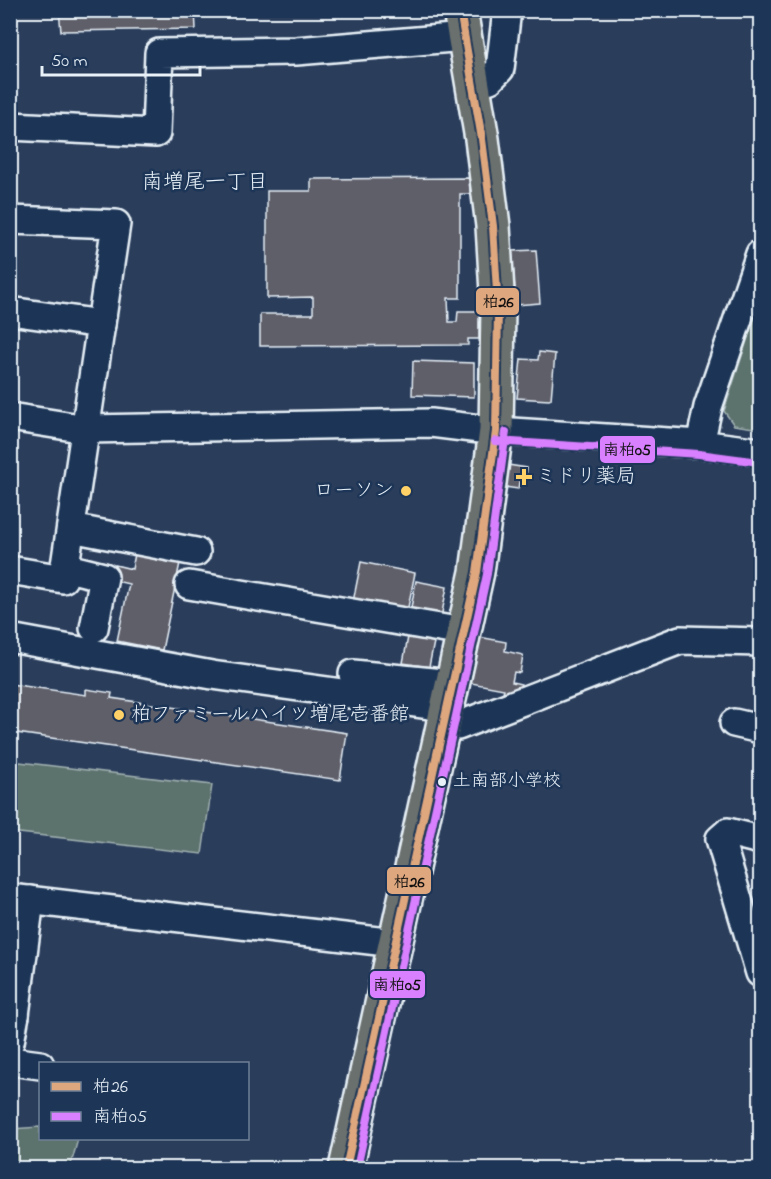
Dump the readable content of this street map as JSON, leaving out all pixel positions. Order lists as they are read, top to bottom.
{
  "districts": ["南増尾一丁目"],
  "places": {
    "health": ["ミドリ薬局"],
    "other": ["ローソン", "柏ファミールハイツ増尾壱番館", "土南部小学校"]
  },
  "lines": ["transit line 柏26", "transit line 南柏05"],
  "legend": ["柏26", "南柏05"],
  "scale_bar": "50 m"
}
